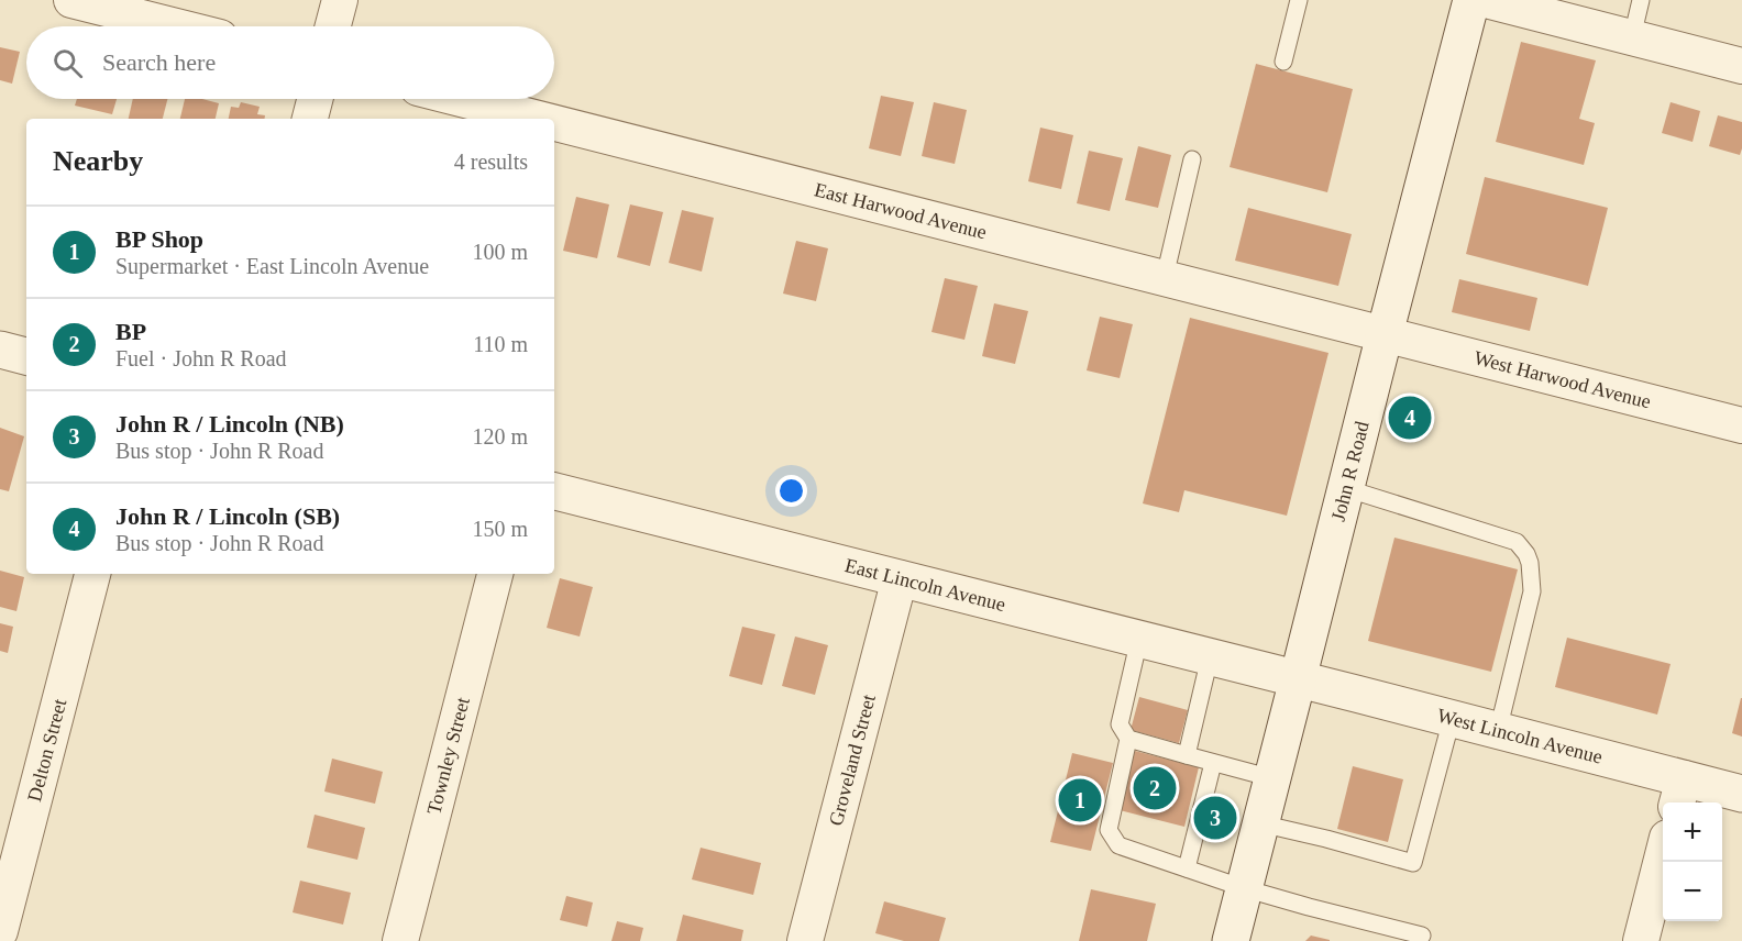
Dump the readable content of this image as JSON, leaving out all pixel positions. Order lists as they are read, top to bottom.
{
  "streets": {
    "street": [
      "East Harwood Avenue",
      "West Harwood Avenue",
      "John R Road",
      "East Lincoln Avenue",
      "West Lincoln Avenue",
      "Delton Street",
      "Townley Street",
      "Groveland Street"
    ]
  },
  "crossings": [
    ["East Harwood Avenue", "West Harwood Avenue"],
    ["East Harwood Avenue", "John R Road"],
    ["West Harwood Avenue", "John R Road"],
    ["John R Road", "East Lincoln Avenue"],
    ["John R Road", "West Lincoln Avenue"],
    ["East Lincoln Avenue", "West Lincoln Avenue"],
    ["East Lincoln Avenue", "Groveland Street"]
  ],
  "page": {
    "search": "Search here",
    "heading": ["Nearby", "4 results"],
    "list": [
      {
        "mark": "1",
        "name": "BP Shop",
        "note": "Supermarket · East Lincoln Avenue",
        "value": "100 m"
      },
      {
        "mark": "2",
        "name": "BP",
        "note": "Fuel · John R Road",
        "value": "110 m"
      },
      {
        "mark": "3",
        "name": "John R / Lincoln (NB)",
        "note": "Bus stop · John R Road",
        "value": "120 m"
      },
      {
        "mark": "4",
        "name": "John R / Lincoln (SB)",
        "note": "Bus stop · John R Road",
        "value": "150 m"
      }
    ],
    "pins": [
      "4",
      "2",
      "1",
      "3"
    ],
    "map_buttons": ["+", "−"]
  }
}
